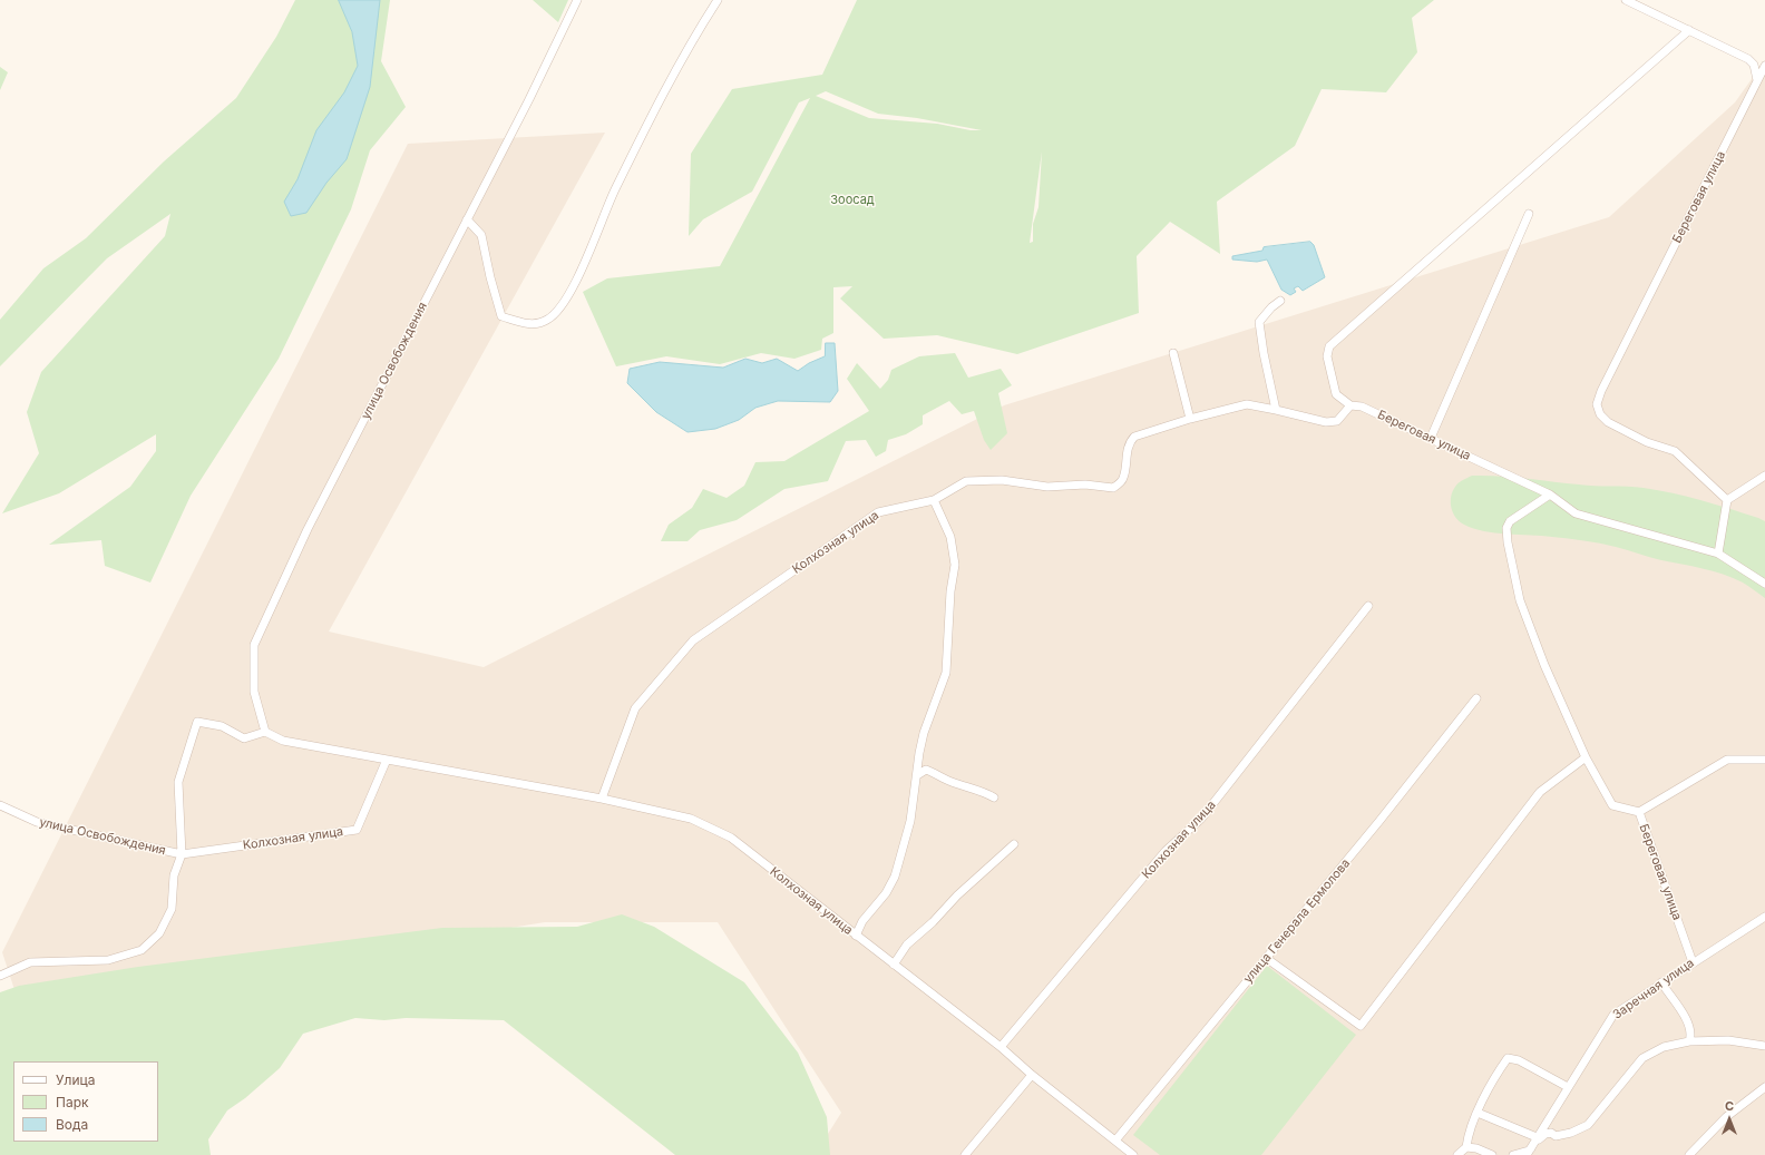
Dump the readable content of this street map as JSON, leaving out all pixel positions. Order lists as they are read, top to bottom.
{
  "streets": {
    "street": [
      "Береговая улица",
      "улица Освобождения",
      "Колхозная улица",
      "улица Генерала Ермолова",
      "Заречная улица"
    ]
  },
  "crossings": [
    ["Береговая улица", "Заречная улица"],
    ["улица Освобождения", "Колхозная улица"],
    ["Колхозная улица", "улица Генерала Ермолова"]
  ],
  "parks": ["Зоосад"],
  "legend": ["Улица", "Парк", "Вода"],
  "north": "top"
}
